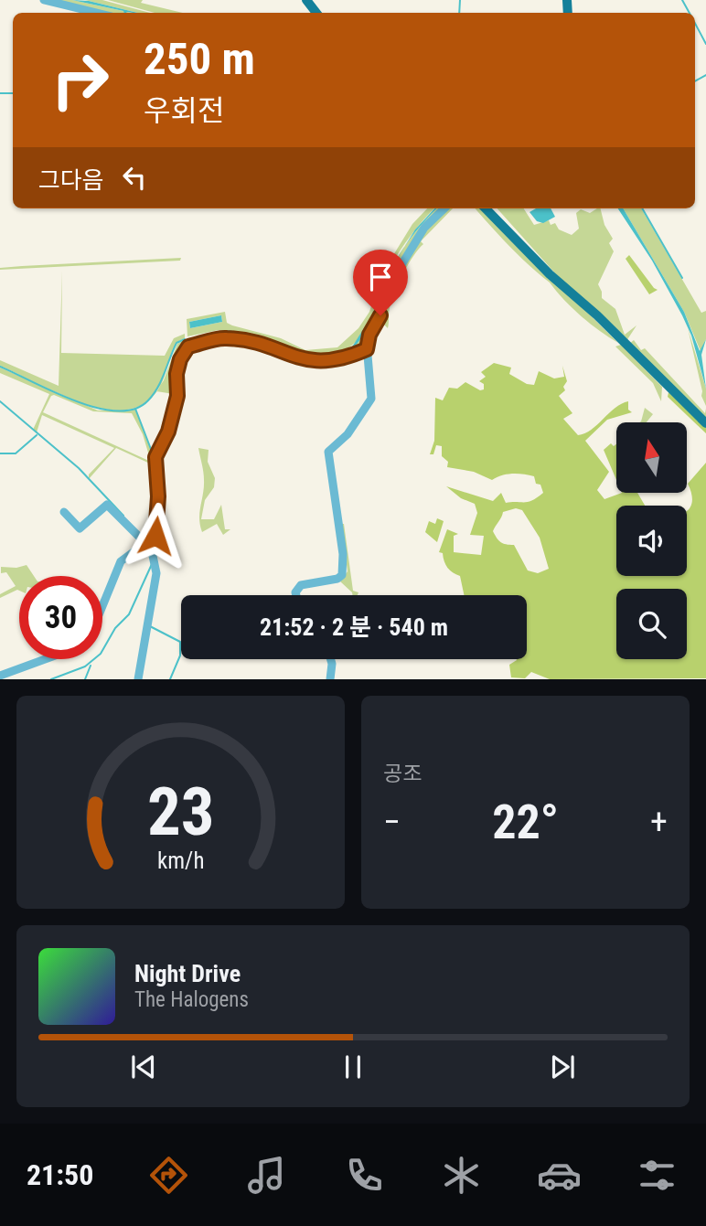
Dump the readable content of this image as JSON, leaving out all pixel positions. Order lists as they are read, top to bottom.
{
  "north": "top",
  "page": {
    "turn": ["250 m", "우회전"],
    "then": "그다음",
    "limit": "30",
    "trip": "21:52 · 2 분 · 540 m",
    "tile": "공조",
    "heat": ["−", "22°", "+"],
    "song": ["Night Drive", "The Halogens"],
    "tabs": "21:50",
    "gauge": ["23", "km/h"]
  }
}
